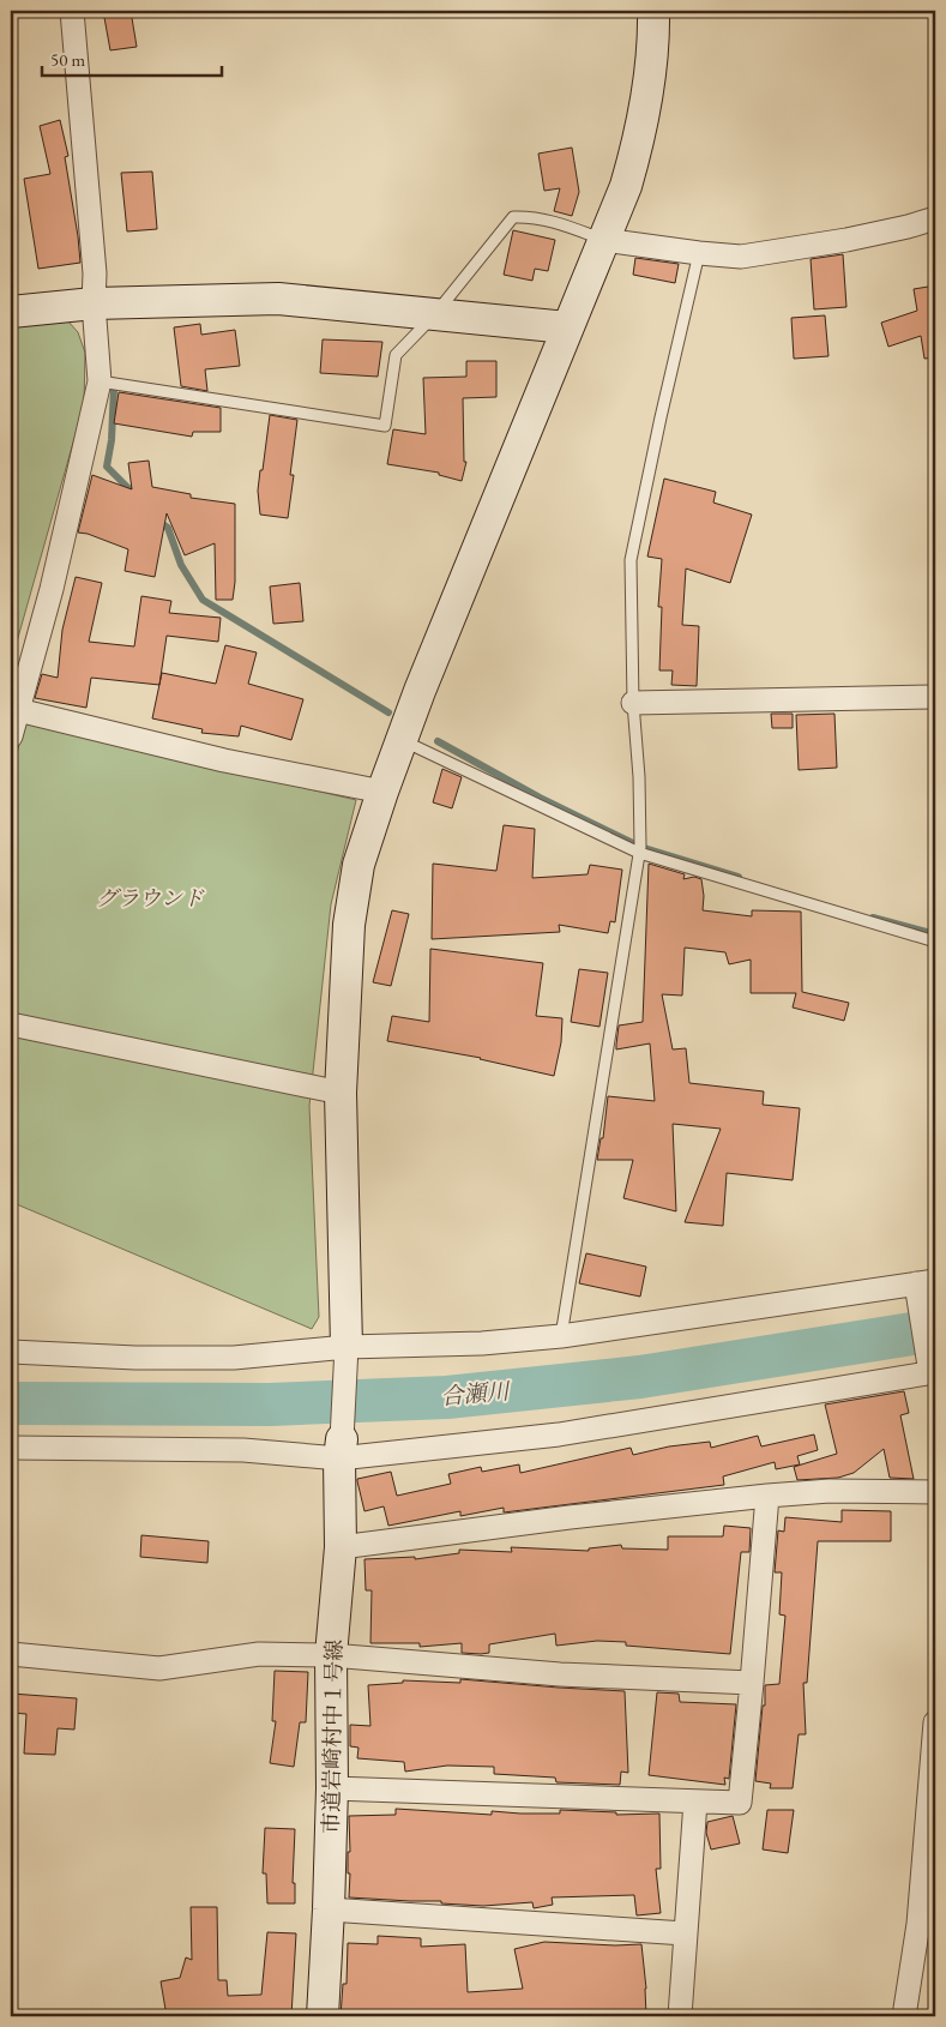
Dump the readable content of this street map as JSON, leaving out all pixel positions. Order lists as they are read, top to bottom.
{
  "streets": {
    "street": ["市道岩崎村中１号線"]
  },
  "water": ["合瀬川"],
  "parks": ["グラウンド"],
  "scale_bar": "50 m"
}
